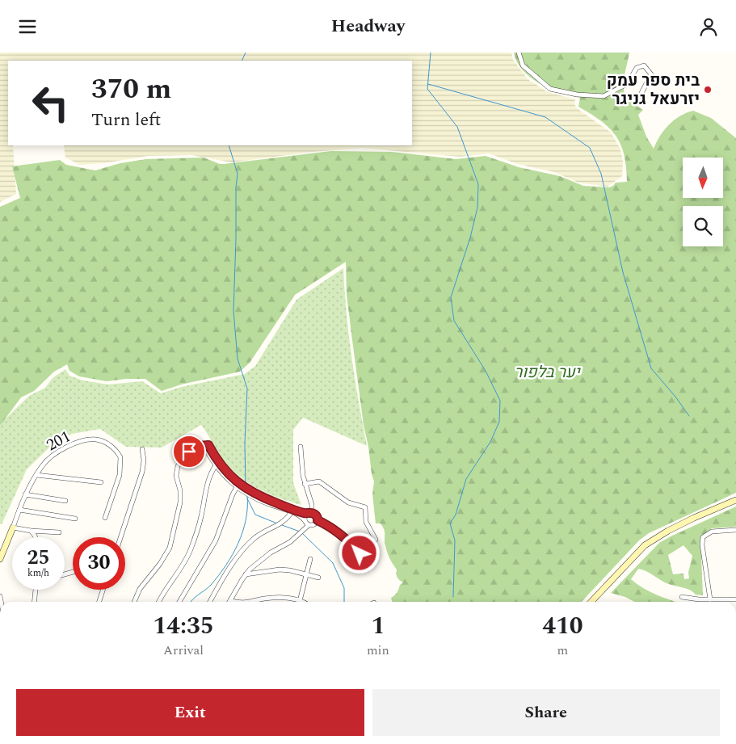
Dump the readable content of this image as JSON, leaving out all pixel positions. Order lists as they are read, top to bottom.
{
  "streets": {
    "main road": ["201"]
  },
  "parks": ["יער בלפור"],
  "places": ["בית ספר עמק יזרעאל גניגר"],
  "north": "bottom",
  "page": {
    "header": "Headway",
    "turn": ["370 m", "Turn left"],
    "speed": "25 km/h",
    "limit": "30",
    "eta": [
      "14:35",
      "Arrival",
      "1",
      "min",
      "410",
      "m"
    ],
    "buttons": ["Exit", "Share"]
  }
}
